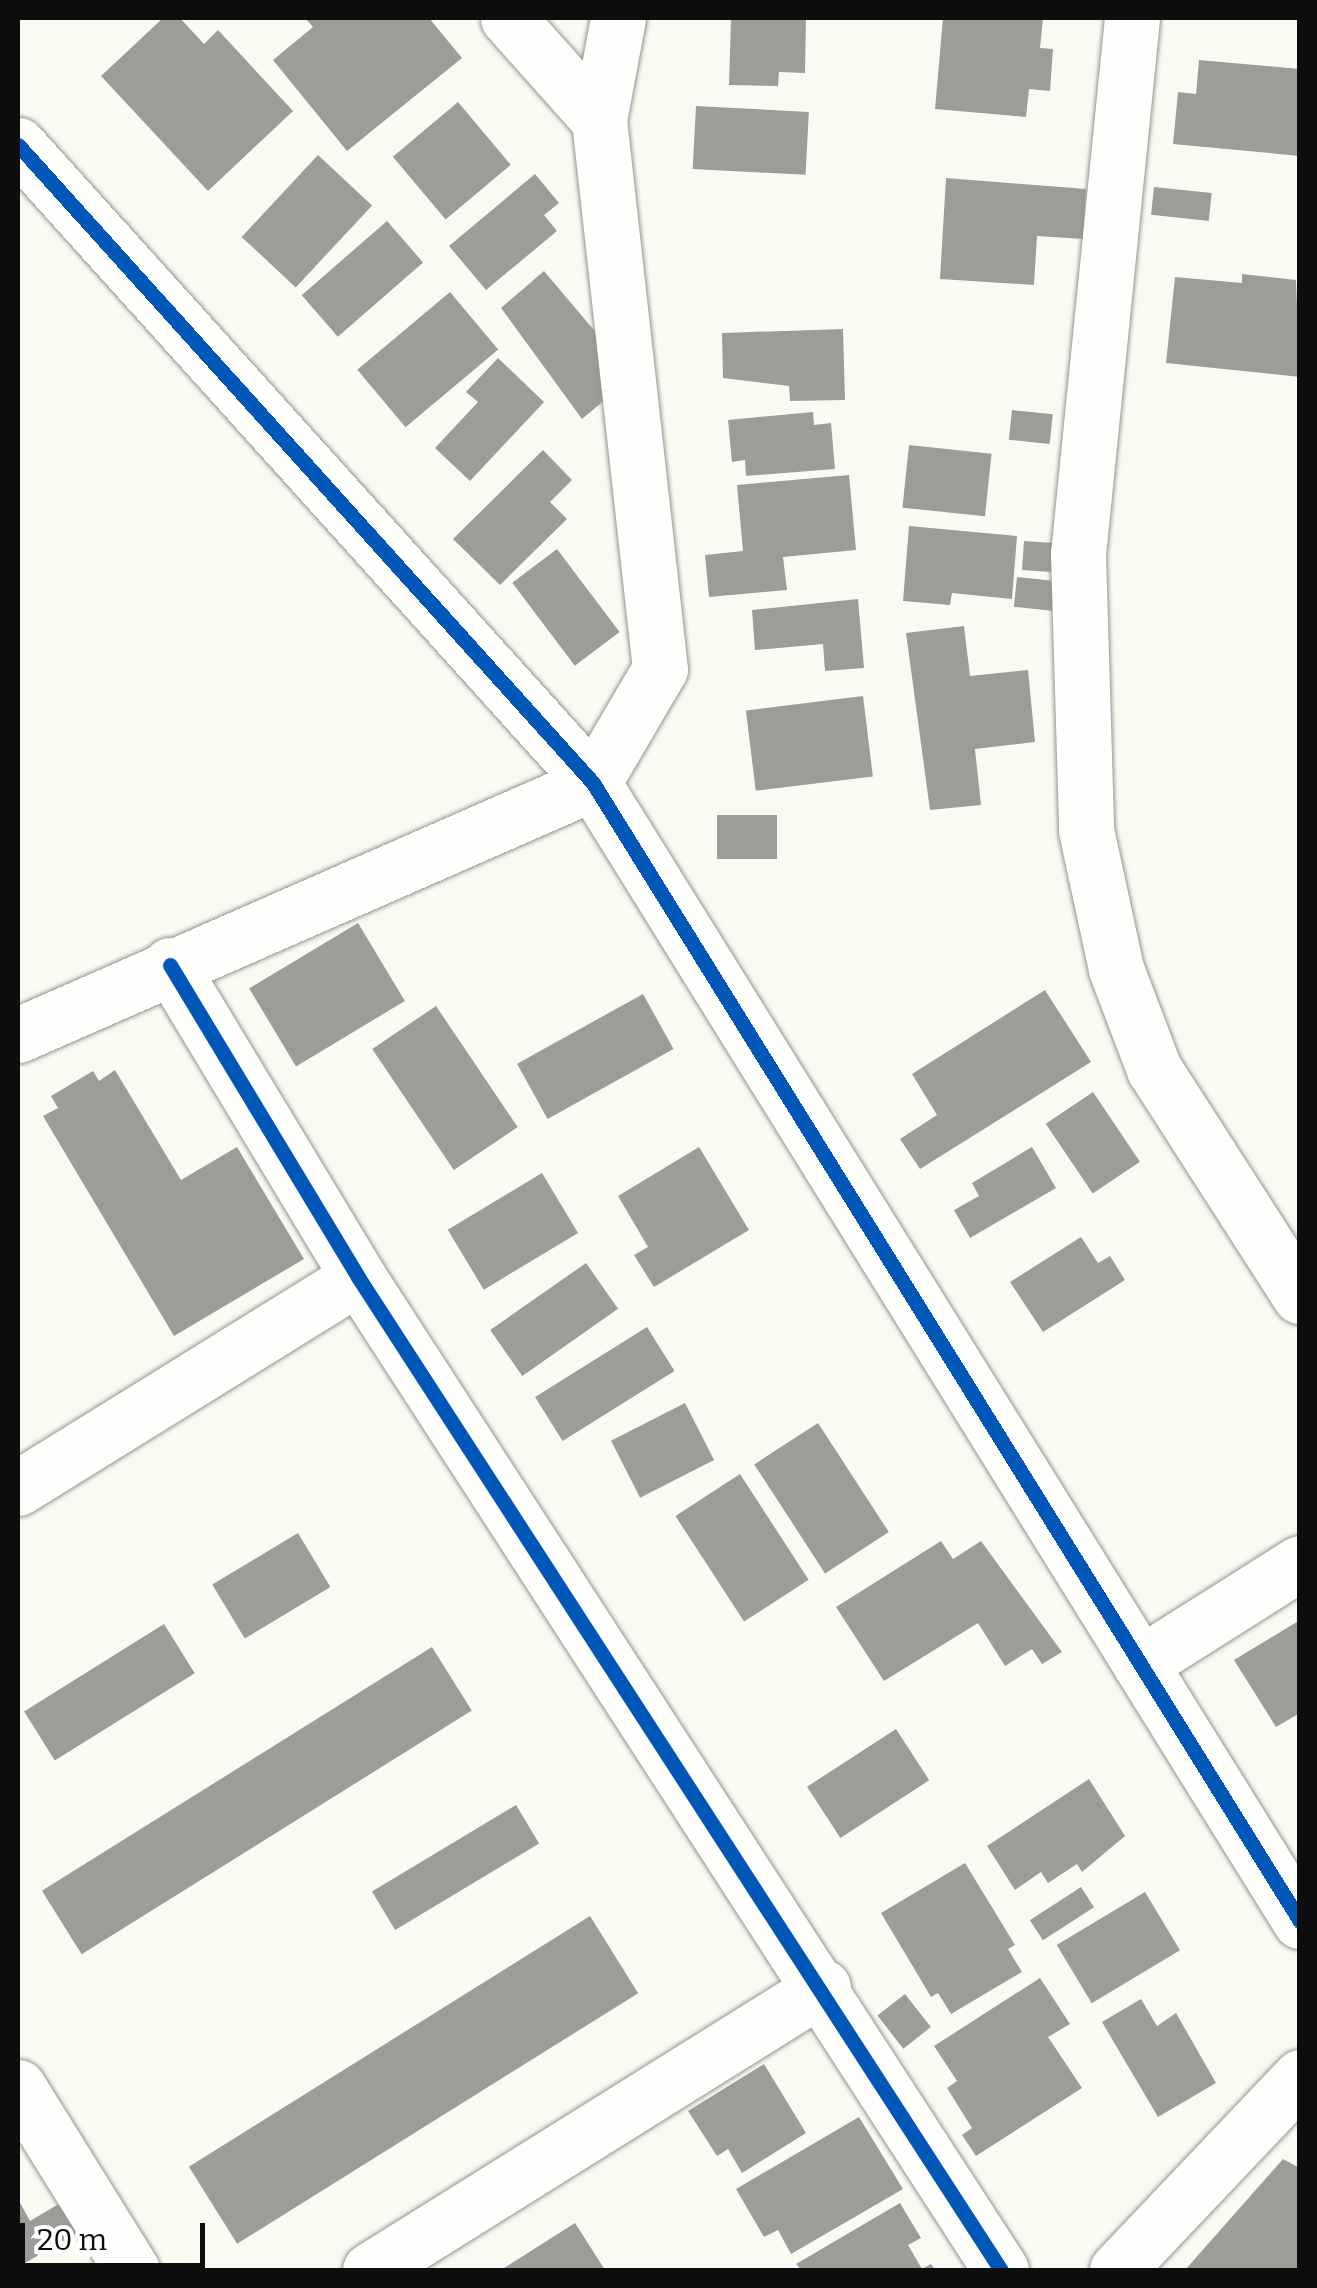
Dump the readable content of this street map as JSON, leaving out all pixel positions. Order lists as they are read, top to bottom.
{
  "scale_bar": "20 m"
}
